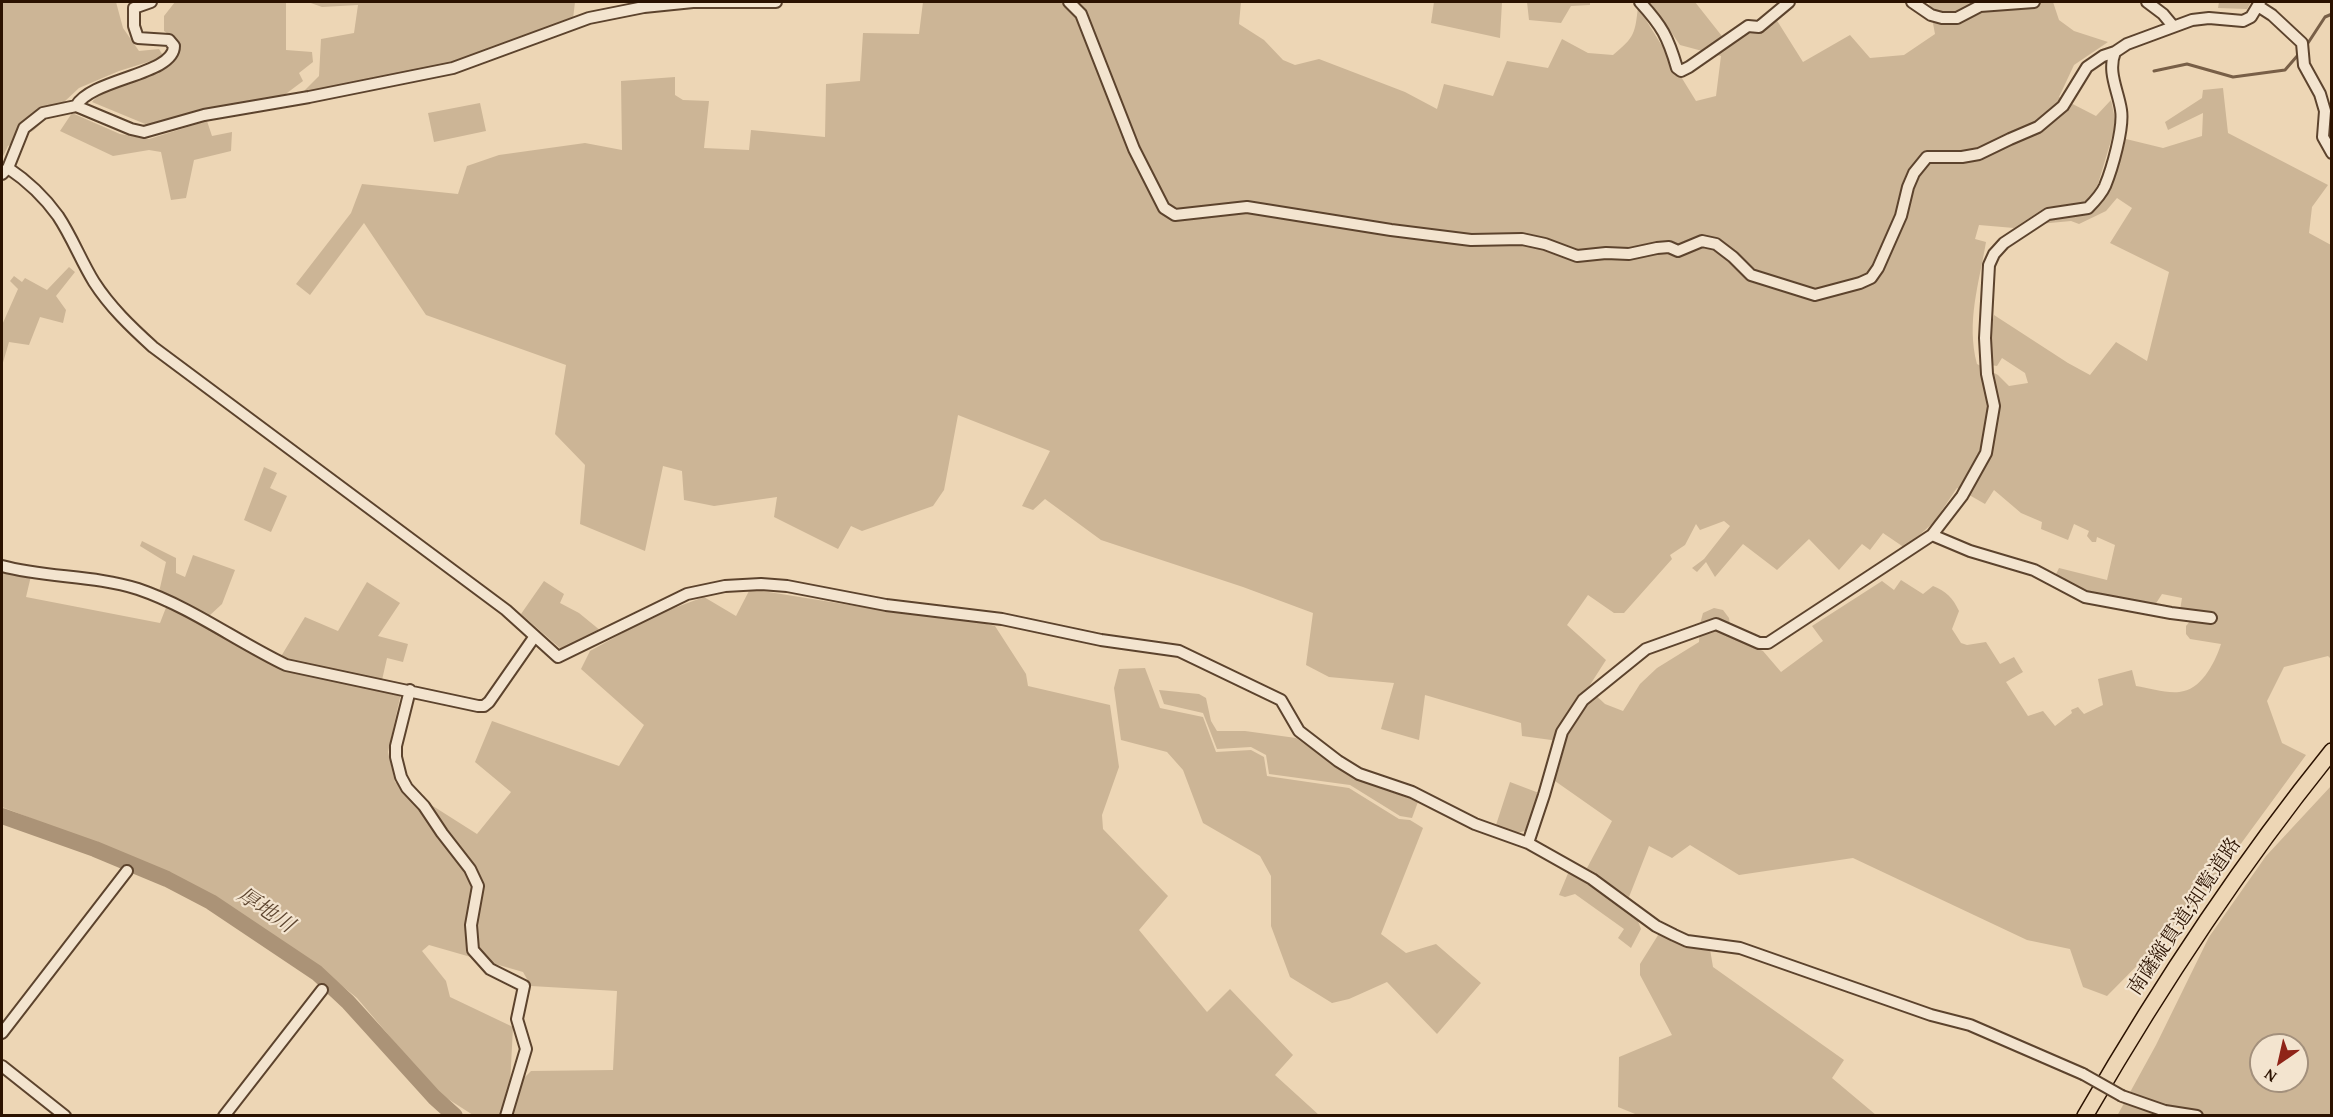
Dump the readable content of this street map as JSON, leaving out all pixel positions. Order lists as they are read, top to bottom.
{
  "streets": {
    "highway": ["南薩縦貫道;知覧道路"]
  },
  "water": ["厚地川"],
  "north": "bottom left"
}
